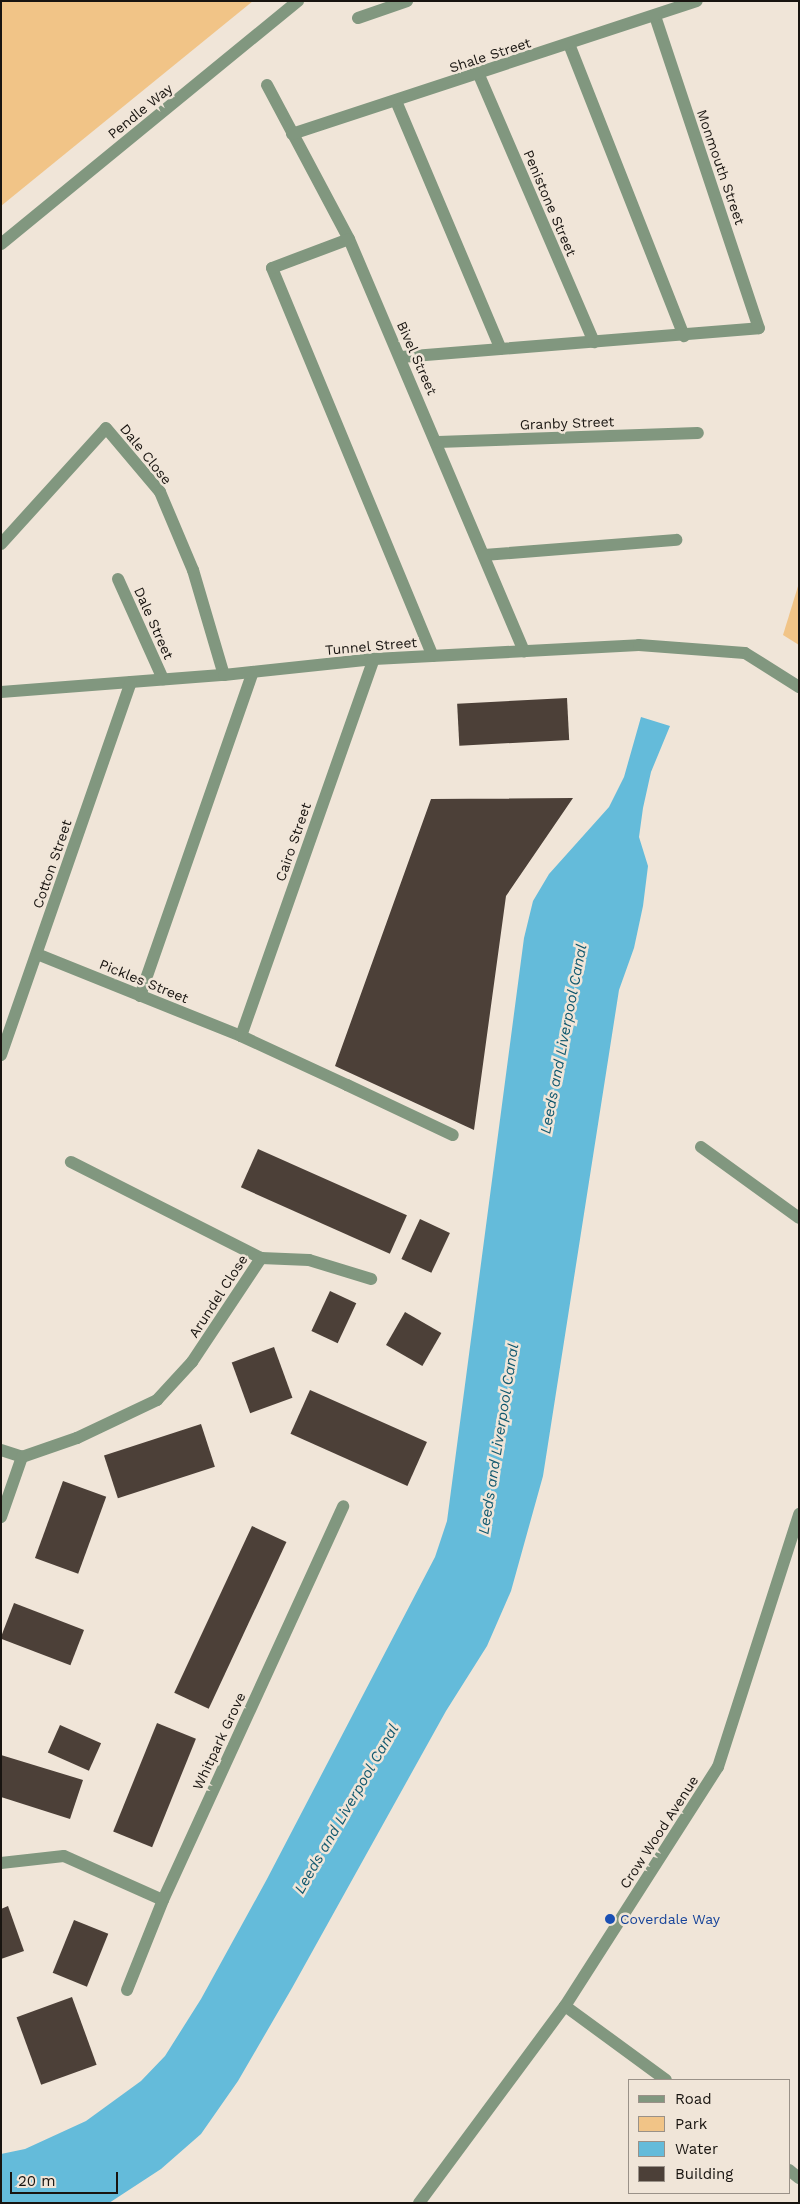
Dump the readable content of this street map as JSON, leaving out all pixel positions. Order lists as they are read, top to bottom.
{
  "streets": {
    "street": [
      "Shale Street",
      "Pendle Way",
      "Monmouth Street",
      "Penistone Street",
      "Bivel Street",
      "Granby Street",
      "Dale Close",
      "Dale Street",
      "Tunnel Street",
      "Cairo Street",
      "Cotton Street",
      "Pickles Street",
      "Arundel Close",
      "Whitpark Grove",
      "Crow Wood Avenue"
    ]
  },
  "crossings": [
    ["Shale Street", "Monmouth Street"],
    ["Shale Street", "Penistone Street"],
    ["Shale Street", "Bivel Street"],
    ["Bivel Street", "Granby Street"],
    ["Bivel Street", "Tunnel Street"],
    ["Dale Close", "Tunnel Street"],
    ["Dale Street", "Tunnel Street"],
    ["Tunnel Street", "Cairo Street"],
    ["Tunnel Street", "Cotton Street"],
    ["Cairo Street", "Pickles Street"],
    ["Cotton Street", "Pickles Street"]
  ],
  "water": ["Leeds and Liverpool Canal"],
  "places": ["Coverdale Way"],
  "legend": [
    "Road",
    "Park",
    "Water",
    "Building"
  ],
  "scale_bar": "20 m"
}
